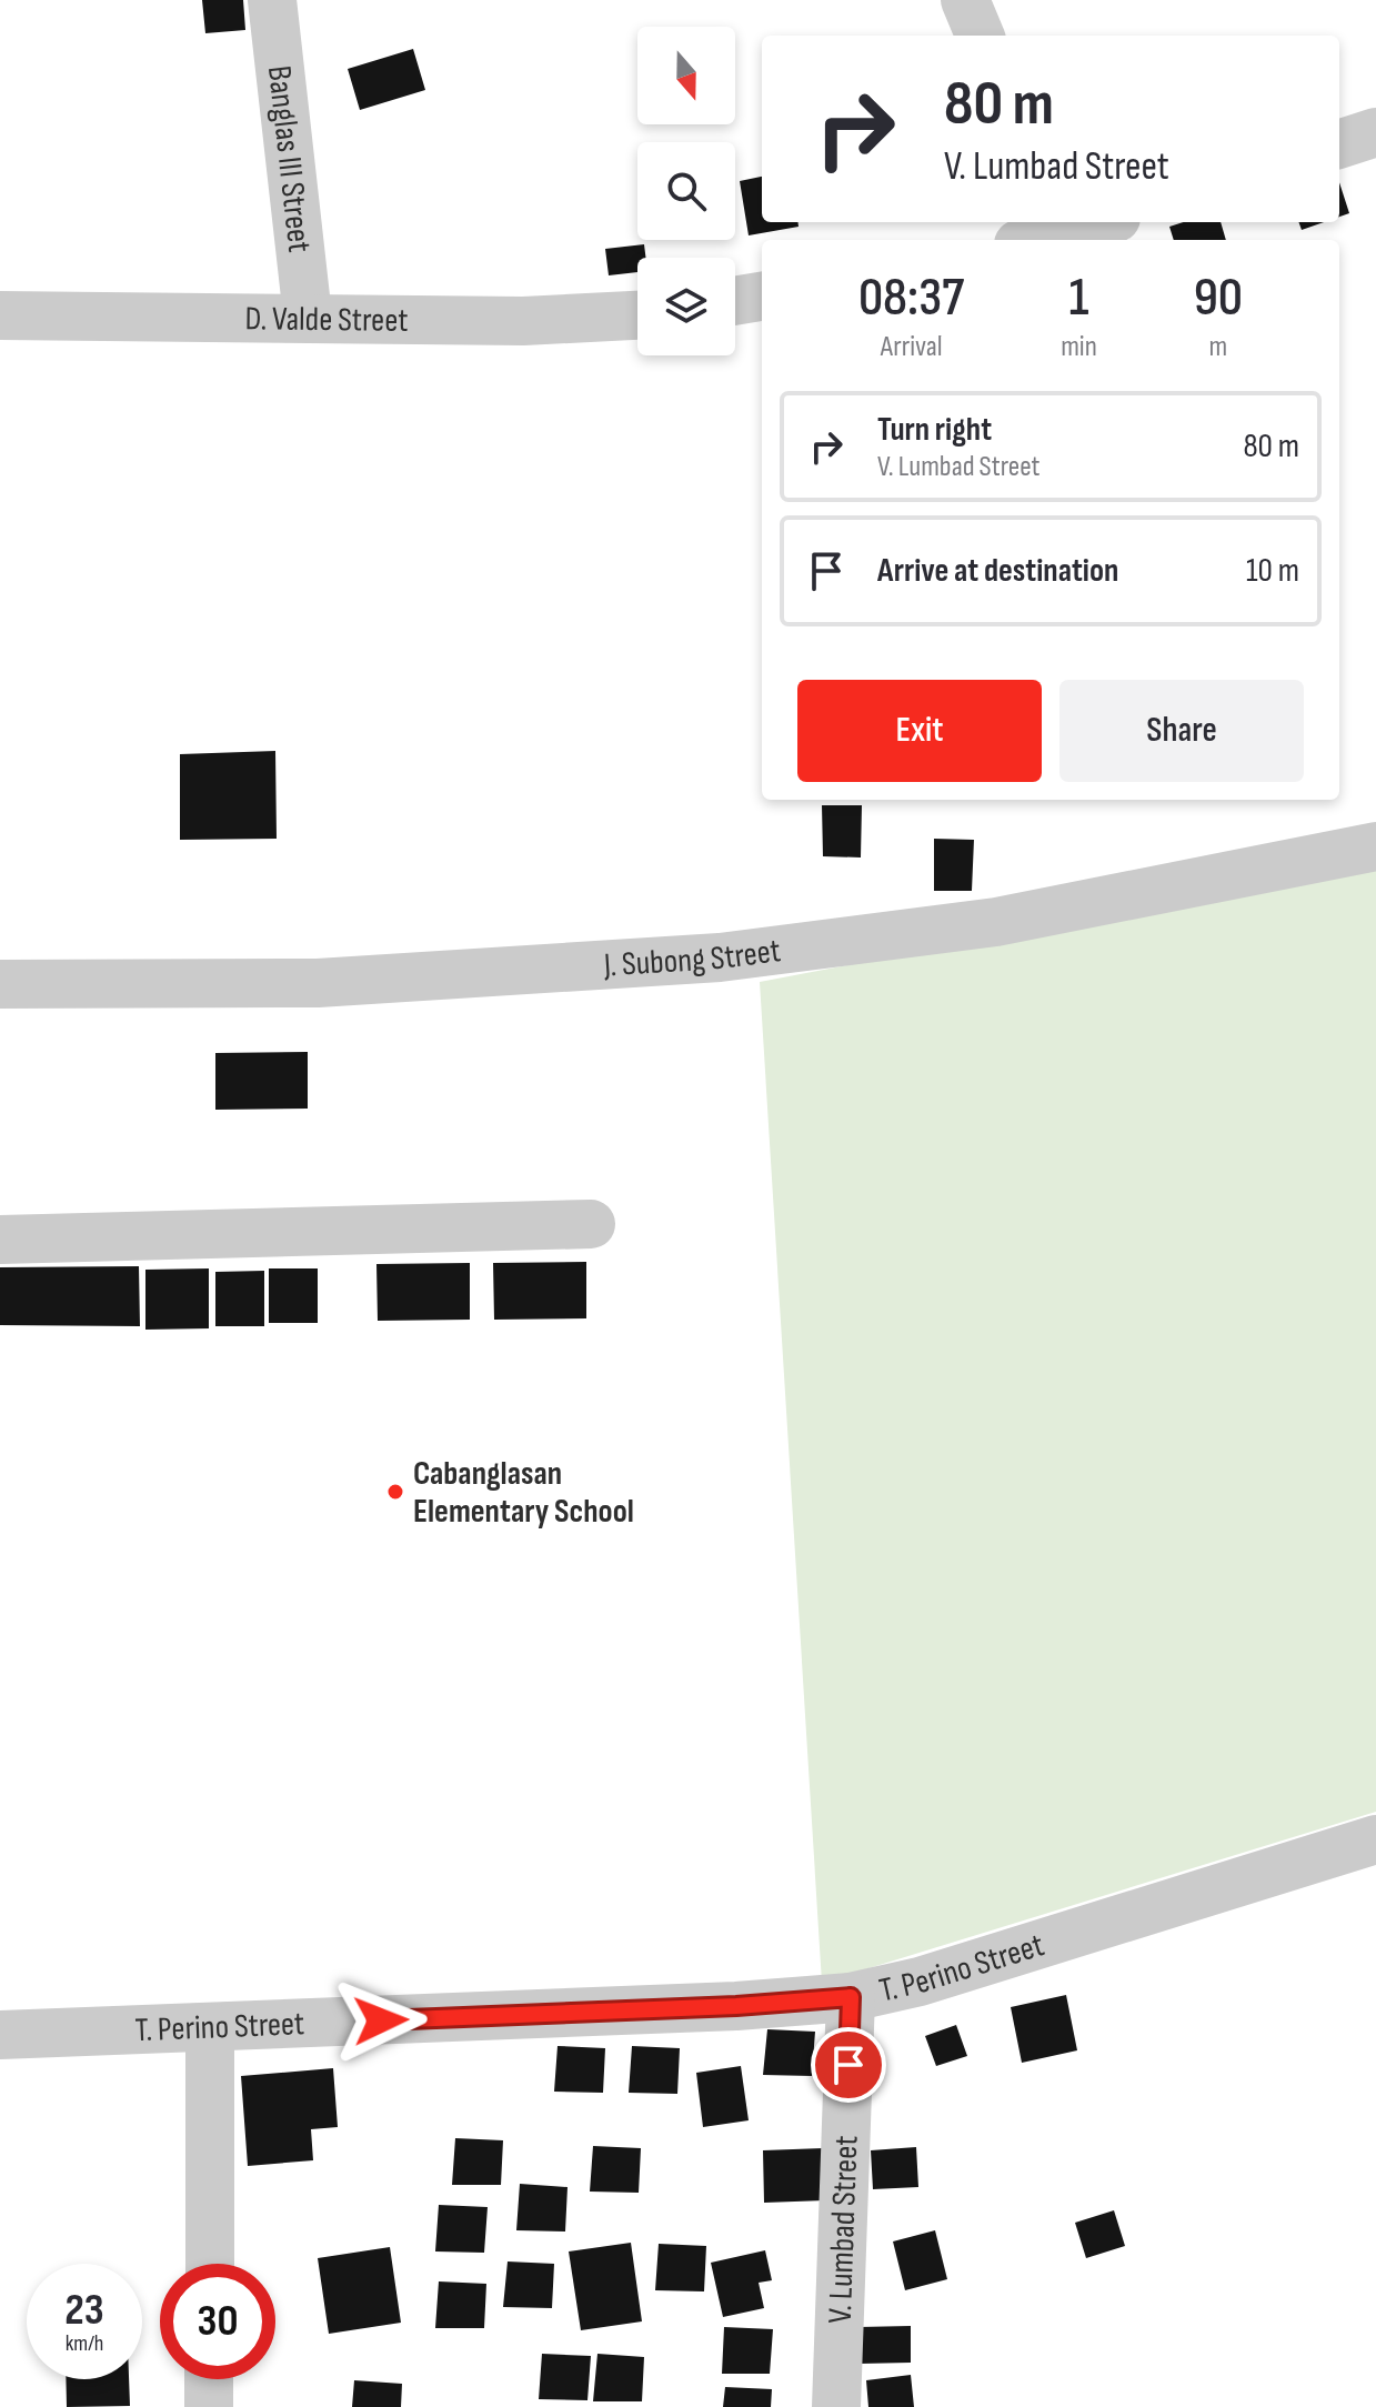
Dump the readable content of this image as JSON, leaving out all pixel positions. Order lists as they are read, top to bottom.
{
  "streets": {
    "street": [
      "Banglas III Street",
      "D. Valde Street",
      "J. Subong Street",
      "T. Perino Street",
      "V. Lumbad Street"
    ]
  },
  "crossings": [
    ["Banglas III Street", "D. Valde Street"],
    ["T. Perino Street", "V. Lumbad Street"]
  ],
  "places": ["Cabanglasan Elementary School"],
  "north": "bottom",
  "page": {
    "turn": ["80 m", "V. Lumbad Street"],
    "eta": [
      "08:37",
      "Arrival",
      "1",
      "min",
      "90",
      "m"
    ],
    "list": [
      {
        "name": "Turn right",
        "note": "V. Lumbad Street",
        "value": "80 m"
      },
      {
        "name": "Arrive at destination",
        "value": "10 m"
      }
    ],
    "buttons": ["Exit", "Share"],
    "speed": "23 km/h",
    "limit": "30"
  }
}
